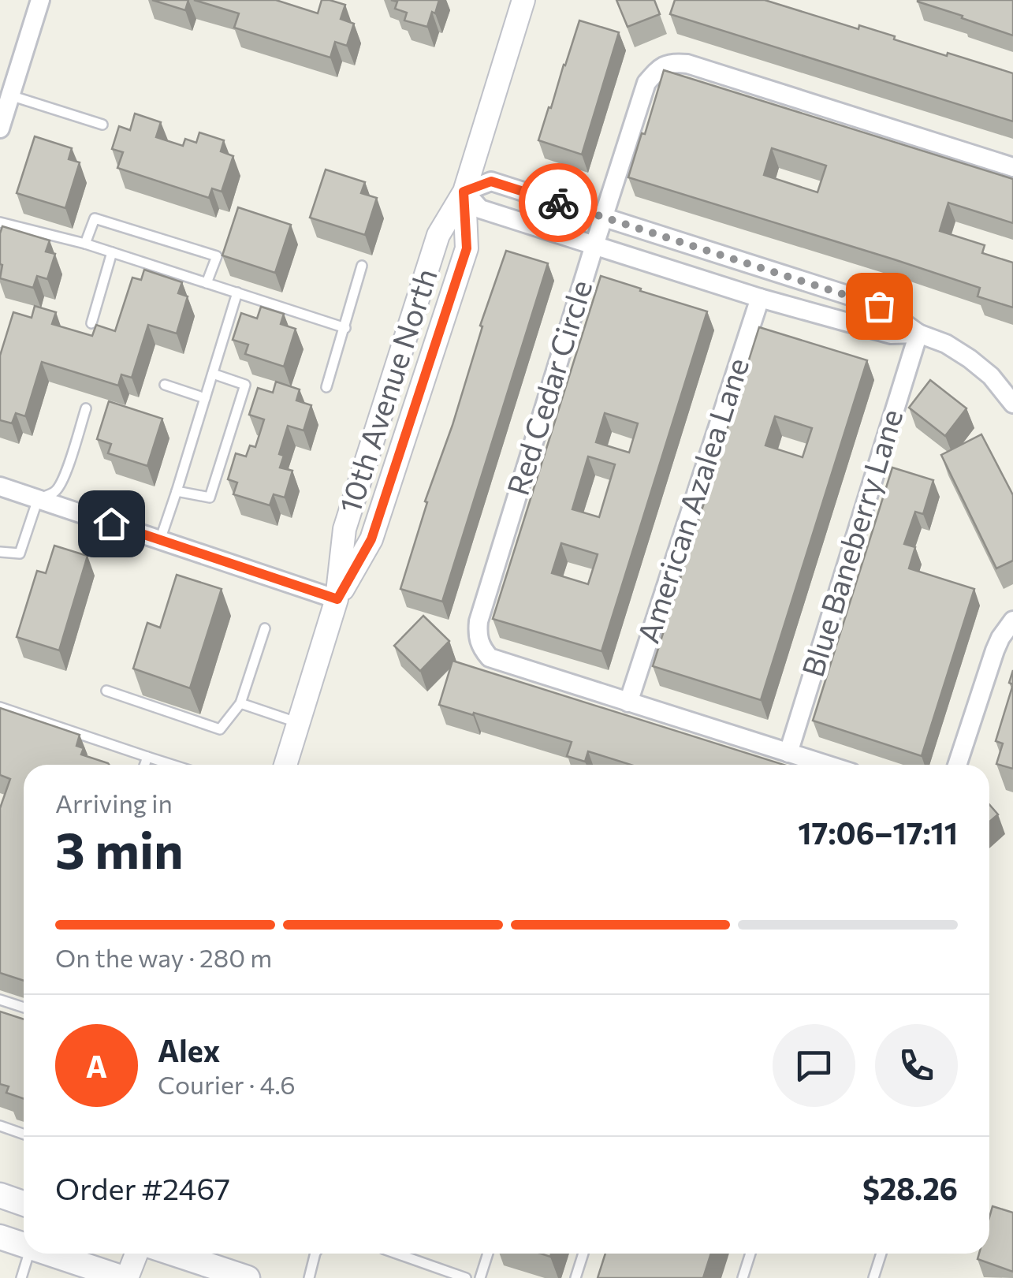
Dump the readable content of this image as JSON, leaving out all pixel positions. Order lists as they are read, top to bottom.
{
  "streets": {
    "street": [
      "Red Cedar Circle",
      "10th Avenue North",
      "American Azalea Lane",
      "Blue Baneberry Lane"
    ]
  },
  "crossings": [
    ["Red Cedar Circle", "American Azalea Lane"],
    ["Red Cedar Circle", "Blue Baneberry Lane"]
  ],
  "page": {
    "heading": ["3 min", "Arriving in", "17:06–17:11"],
    "panel": [
      "Alex",
      "Courier · 4.6",
      "Order #2467",
      "$28.26"
    ],
    "bar": "On the way · 280 m",
    "round": "A"
  }
}
